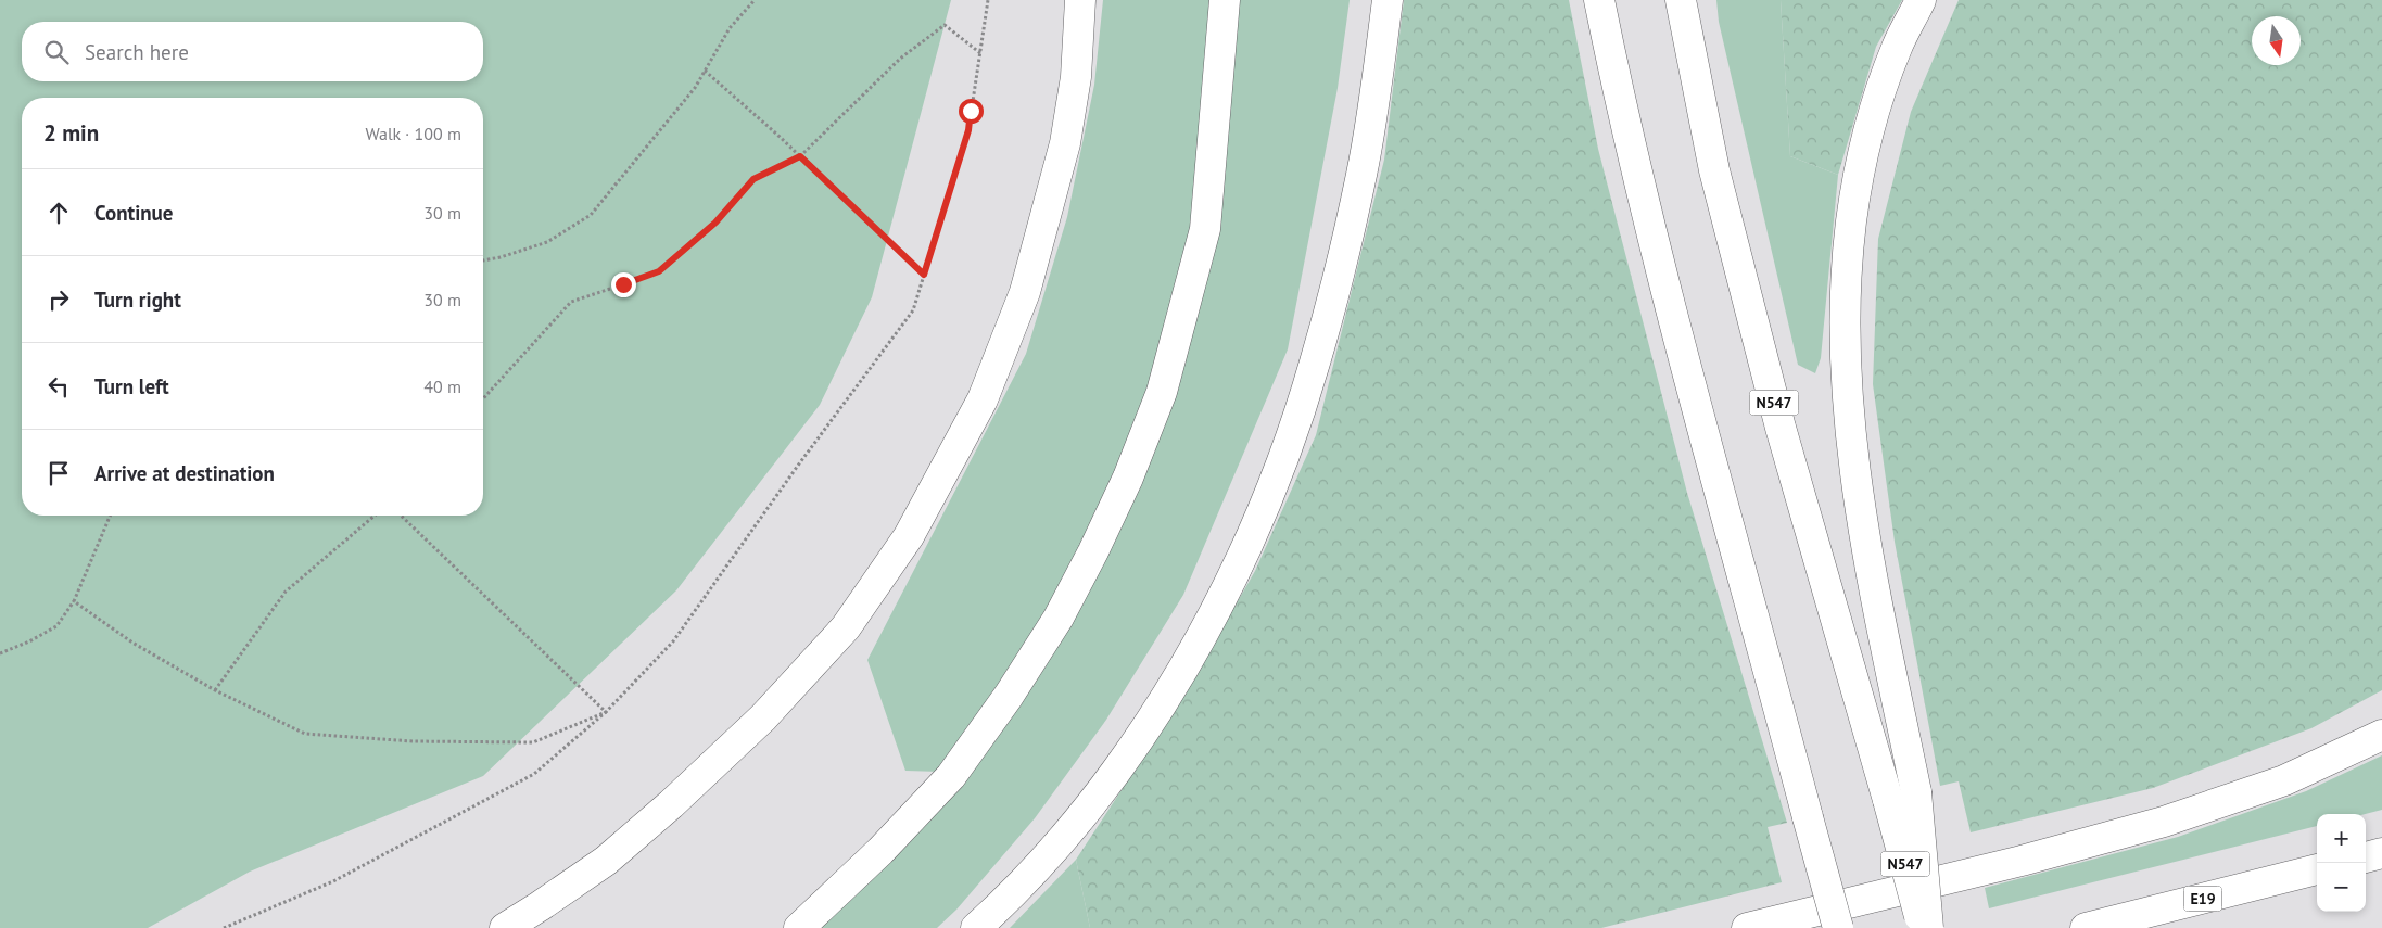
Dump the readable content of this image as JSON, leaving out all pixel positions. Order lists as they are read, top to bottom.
{
  "streets": {
    "main road": ["N547", "E19"]
  },
  "north": "bottom",
  "page": {
    "search": "Search here",
    "heading": ["2 min", "Walk · 100 m"],
    "list": [
      ["Continue", "30 m"],
      ["Turn right", "30 m"],
      ["Turn left", "40 m"],
      "Arrive at destination"
    ],
    "map_buttons": ["+", "−"]
  }
}
